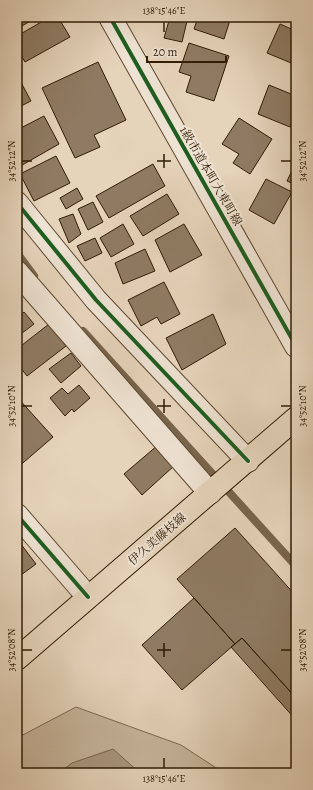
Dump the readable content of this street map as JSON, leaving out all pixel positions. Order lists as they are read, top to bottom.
{
  "streets": {
    "main road": ["伊久美藤枝線"],
    "street": ["1級市道本町大東町線"]
  },
  "scale_bar": "20 m",
  "coordinates": [
    "138°15'46\"E",
    "34°52'12\"N",
    "34°52'10\"N",
    "34°52'08\"N"
  ]
}
